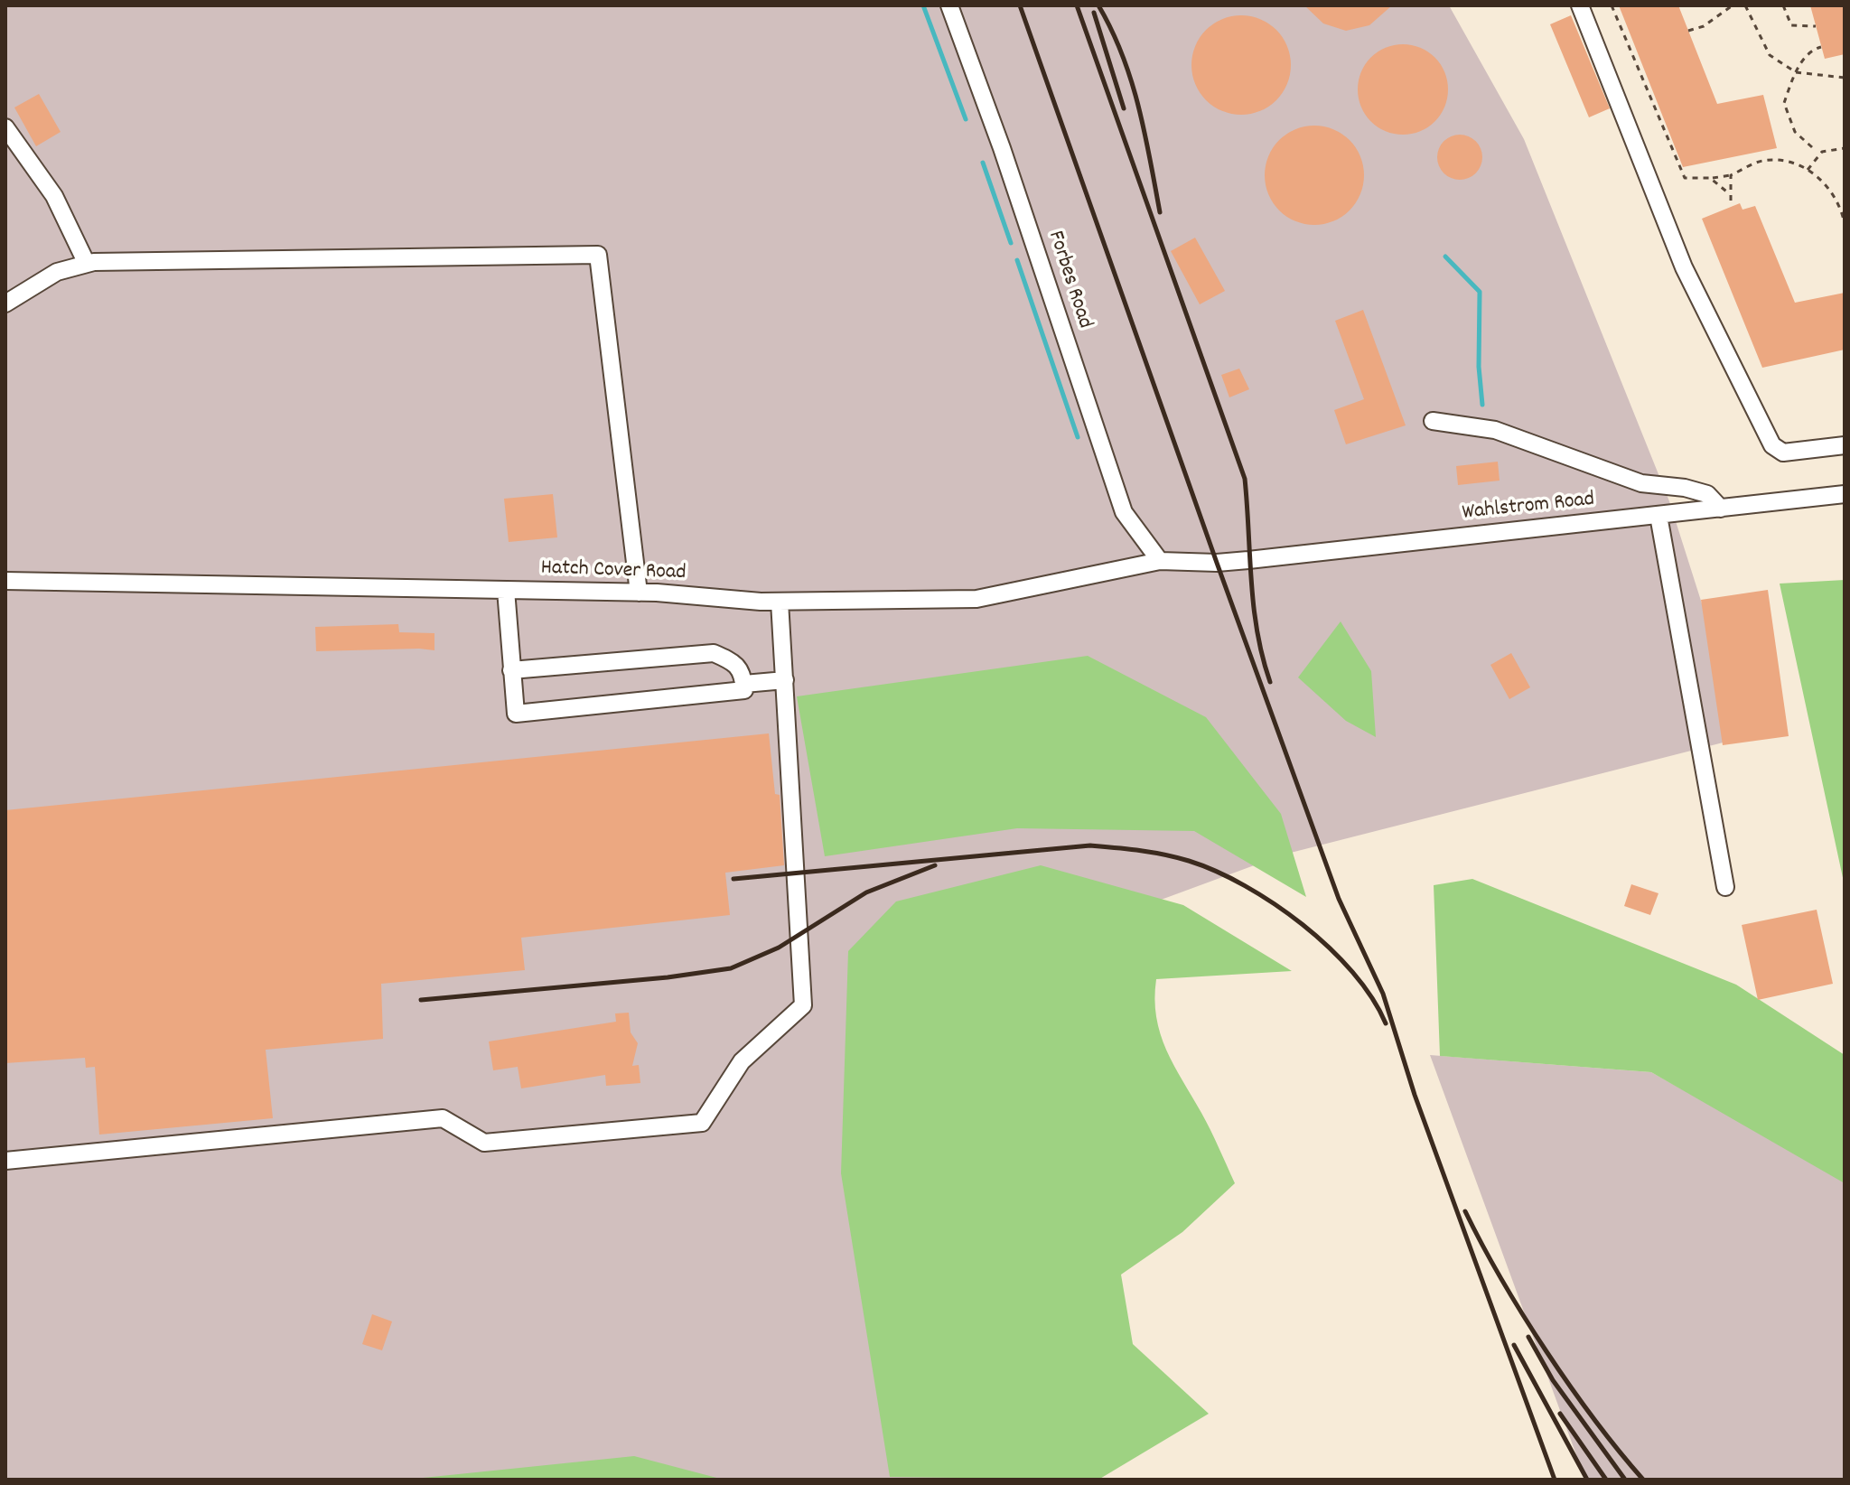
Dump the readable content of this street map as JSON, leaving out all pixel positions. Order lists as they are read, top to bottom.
{
  "streets": {
    "street": ["Forbes Road", "Wahlstrom Road", "Hatch Cover Road"]
  },
  "crossings": [
    ["Forbes Road", "Hatch Cover Road"],
    ["Wahlstrom Road", "Hatch Cover Road"]
  ]
}
